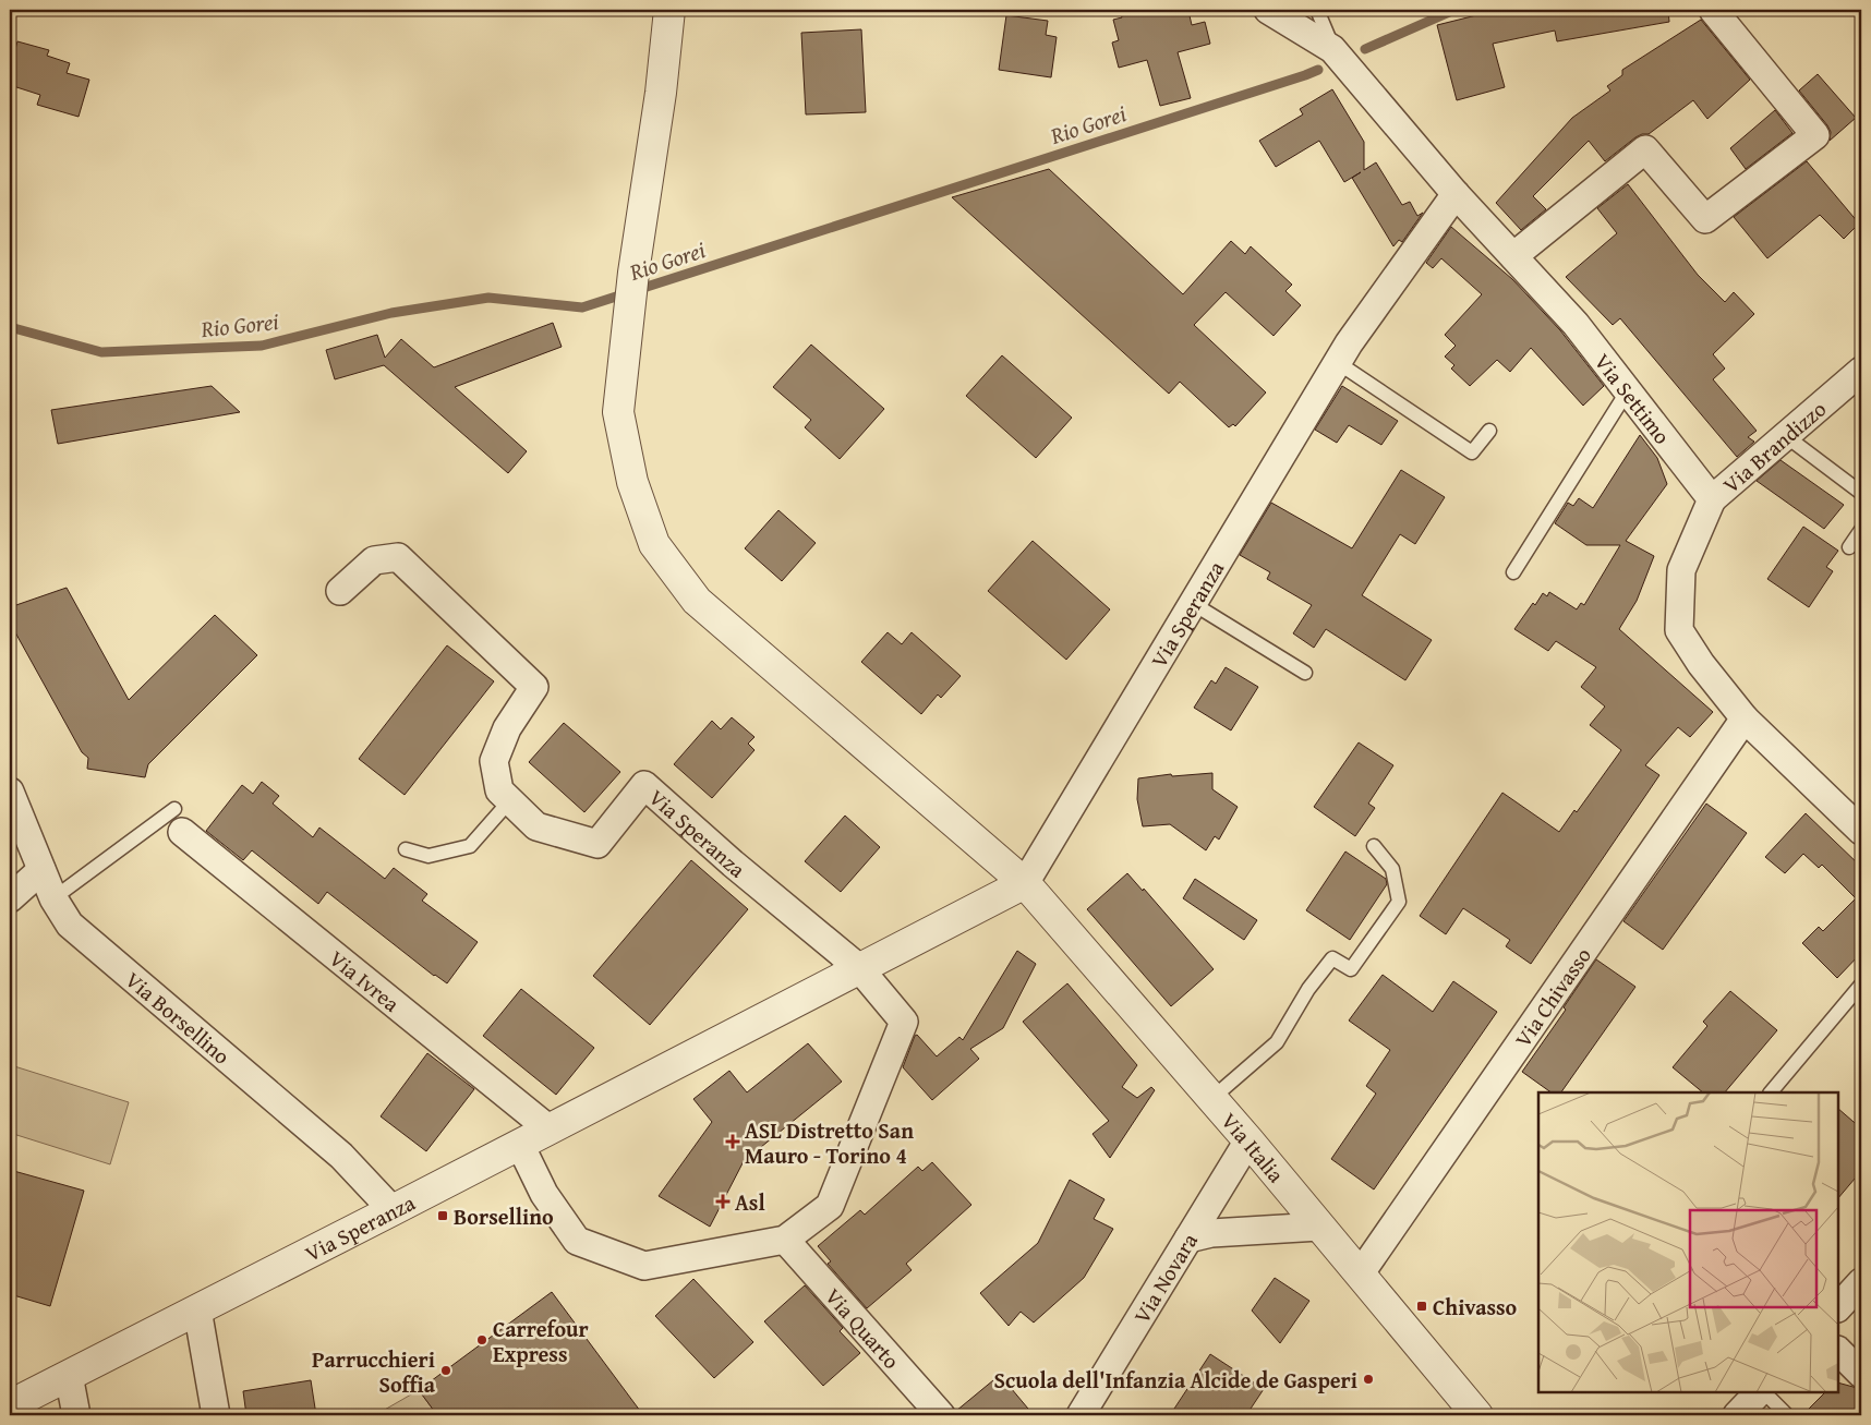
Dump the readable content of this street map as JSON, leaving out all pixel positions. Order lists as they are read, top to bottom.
{
  "streets": {
    "street": [
      "Via Settimo",
      "Via Brandizzo",
      "Via Speranza",
      "Via Ivrea",
      "Via Chivasso",
      "Via Borsellino",
      "Via Italia",
      "Via Novara",
      "Via Quarto"
    ]
  },
  "crossings": [
    ["Via Settimo", "Via Brandizzo"],
    ["Via Settimo", "Via Speranza"],
    ["Via Speranza", "Via Ivrea"],
    ["Via Speranza", "Via Borsellino"],
    ["Via Speranza", "Via Italia"],
    ["Via Speranza", "Via Quarto"],
    ["Via Chivasso", "Via Italia"],
    ["Via Italia", "Via Novara"]
  ],
  "water": ["Rio Gorei"],
  "places": {
    "health": ["ASL Distretto San Mauro - Torino 4", "Asl"],
    "transit": ["Borsellino", "Chivasso"],
    "other": ["Carrefour Express", "Parrucchieri Soffia", "Scuola dell'Infanzia Alcide de Gasperi"]
  }
}
